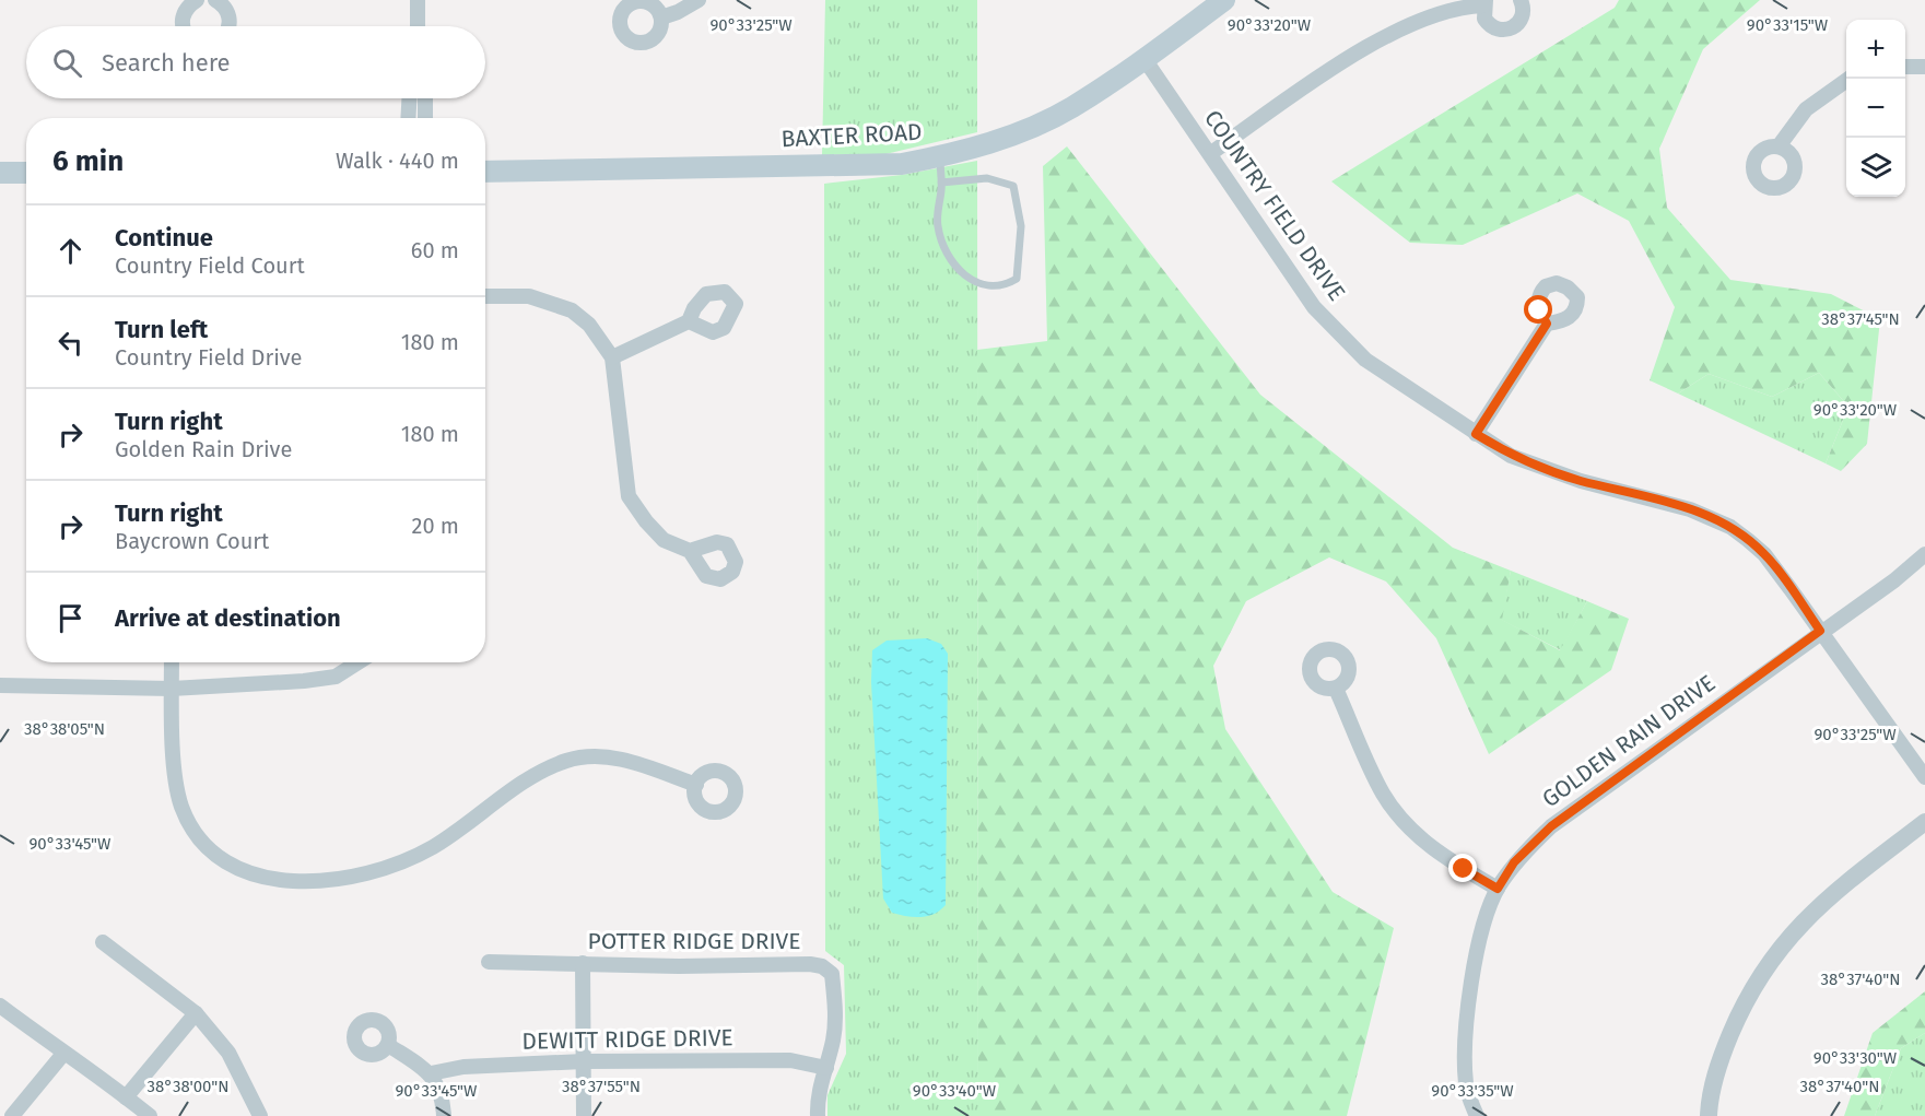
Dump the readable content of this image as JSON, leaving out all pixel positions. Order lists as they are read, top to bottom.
{
  "streets": {
    "main road": ["BAXTER ROAD"],
    "street": [
      "COUNTRY FIELD DRIVE",
      "GOLDEN RAIN DRIVE",
      "POTTER RIDGE DRIVE",
      "DEWITT RIDGE DRIVE"
    ]
  },
  "crossings": [
    ["BAXTER ROAD", "COUNTRY FIELD DRIVE"],
    ["COUNTRY FIELD DRIVE", "GOLDEN RAIN DRIVE"],
    ["POTTER RIDGE DRIVE", "DEWITT RIDGE DRIVE"]
  ],
  "page": {
    "map_buttons": ["+", "−"],
    "search": "Search here",
    "heading": ["6 min", "Walk · 440 m"],
    "list": [
      ["Continue", "Country Field Court", "60 m"],
      ["Turn left", "Country Field Drive", "180 m"],
      ["Turn right", "Golden Rain Drive", "180 m"],
      ["Turn right", "Baycrown Court", "20 m"],
      "Arrive at destination"
    ]
  },
  "coordinates": [
    "90°33'15\"W",
    "90°33'25\"W",
    "90°33'20\"W",
    "38°37'45\"N",
    "38°38'05\"N",
    "90°33'45\"W",
    "38°37'40\"N",
    "90°33'30\"W",
    "38°38'00\"N",
    "38°37'55\"N",
    "90°33'40\"W",
    "90°33'35\"W"
  ]
}
